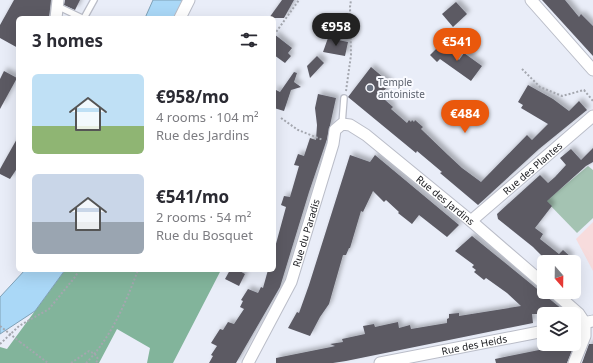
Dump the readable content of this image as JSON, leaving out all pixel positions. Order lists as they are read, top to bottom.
{
  "streets": {
    "street": [
      "Rue des Plantes",
      "Rue des Jardins",
      "Rue du Paradis",
      "Rue des Heids"
    ]
  },
  "crossings": [
    ["Rue des Plantes", "Rue des Jardins"],
    ["Rue des Jardins", "Rue du Paradis"]
  ],
  "places": ["Temple antoiniste"],
  "north": "bottom",
  "page": {
    "price": ["€958", "€541", "€484"],
    "heading": "3 homes",
    "list": [
      {
        "name": "€958/mo",
        "note": "4 rooms · 104 m² · Rue des Jardins"
      },
      {
        "name": "€541/mo",
        "note": "2 rooms · 54 m² · Rue du Bosquet"
      }
    ]
  }
}
